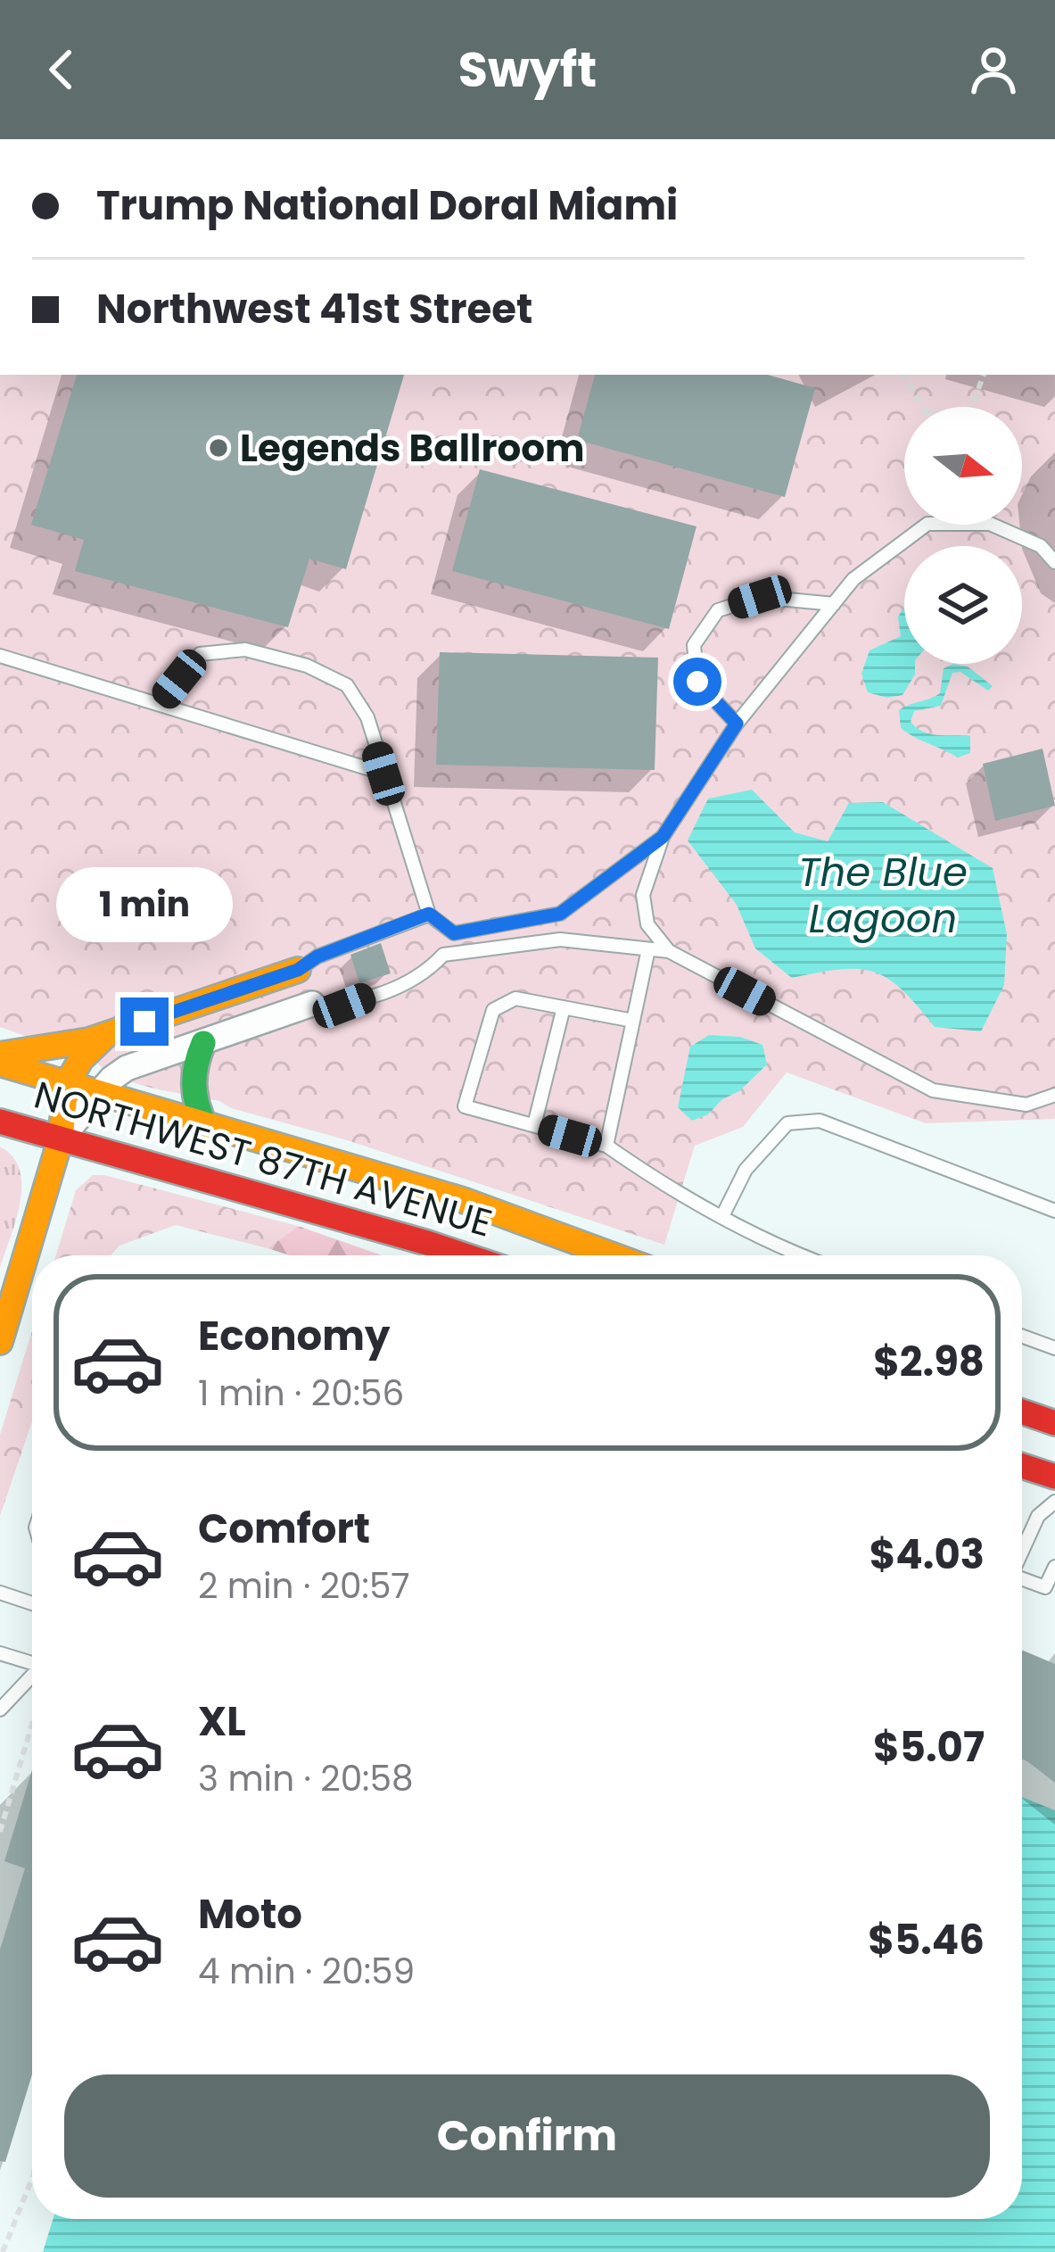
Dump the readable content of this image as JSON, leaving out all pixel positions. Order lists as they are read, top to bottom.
{
  "streets": {
    "main road": ["NORTHWEST 87TH AVENUE"]
  },
  "water": ["The Blue Lagoon"],
  "places": ["Legends Ballroom"],
  "north": "right",
  "page": {
    "header": "Swyft",
    "banner": ["Trump National Doral Miami", "Northwest 41st Street"],
    "bubble": "1 min",
    "list": [
      {
        "name": "Economy",
        "note": "1 min · 20:56",
        "value": "$2.98"
      },
      {
        "name": "Comfort",
        "note": "2 min · 20:57",
        "value": "$4.03"
      },
      {
        "name": "XL",
        "note": "3 min · 20:58",
        "value": "$5.07"
      },
      {
        "name": "Moto",
        "note": "4 min · 20:59",
        "value": "$5.46"
      }
    ],
    "buttons": "Confirm"
  }
}
